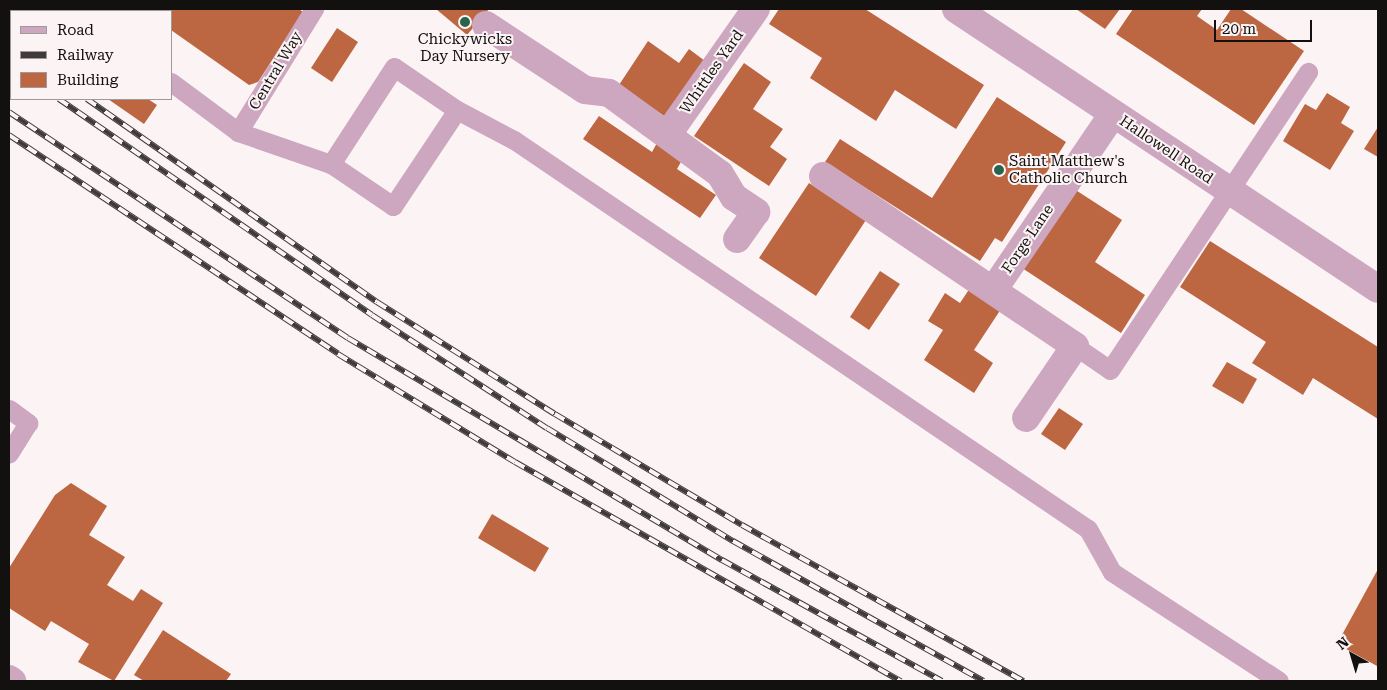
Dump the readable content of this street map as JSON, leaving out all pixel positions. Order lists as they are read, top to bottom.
{
  "streets": {
    "street": ["Whittles Yard", "Hallowell Road", "Forge Lane"],
    "lane": ["Central Way"]
  },
  "crossings": [
    ["Hallowell Road", "Forge Lane"]
  ],
  "places": ["Chickywicks Day Nursery", "Saint Matthew's Catholic Church"],
  "legend": ["Road", "Railway", "Building"],
  "scale_bar": "20 m",
  "north": "top left"
}
